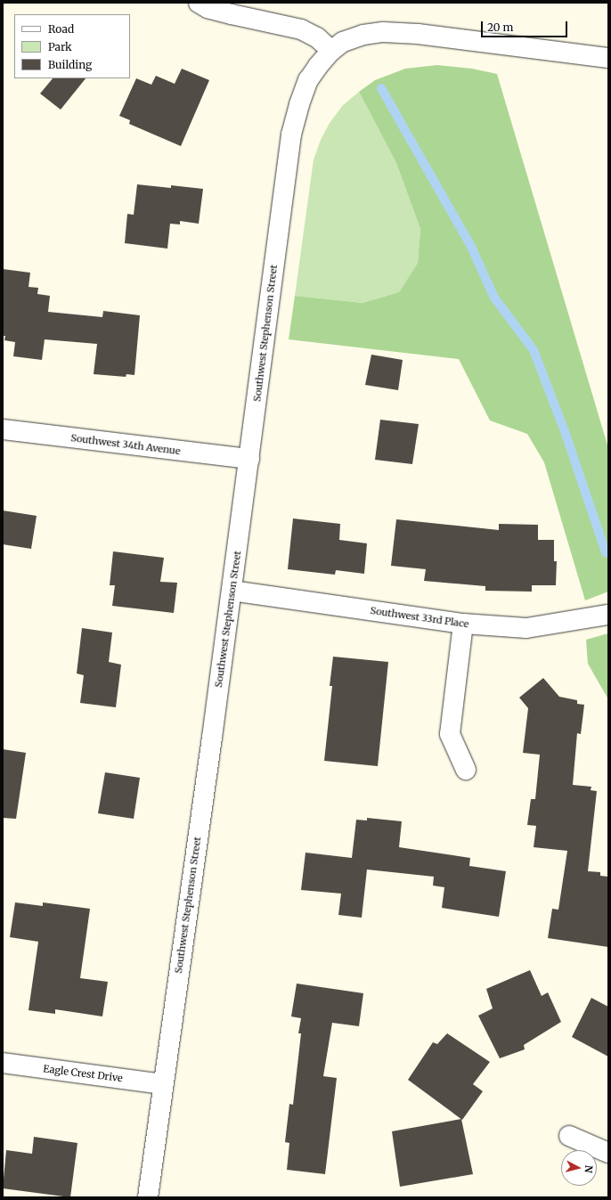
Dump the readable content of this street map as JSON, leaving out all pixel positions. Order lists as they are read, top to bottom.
{
  "streets": {
    "street": [
      "Southwest Stephenson Street",
      "Southwest 34th Avenue",
      "Southwest 33rd Place",
      "Eagle Crest Drive"
    ]
  },
  "crossings": [
    ["Southwest Stephenson Street", "Southwest 34th Avenue"],
    ["Southwest Stephenson Street", "Southwest 33rd Place"],
    ["Southwest Stephenson Street", "Eagle Crest Drive"]
  ],
  "legend": ["Road", "Park", "Building"],
  "scale_bar": "20 m",
  "north": "right"
}
